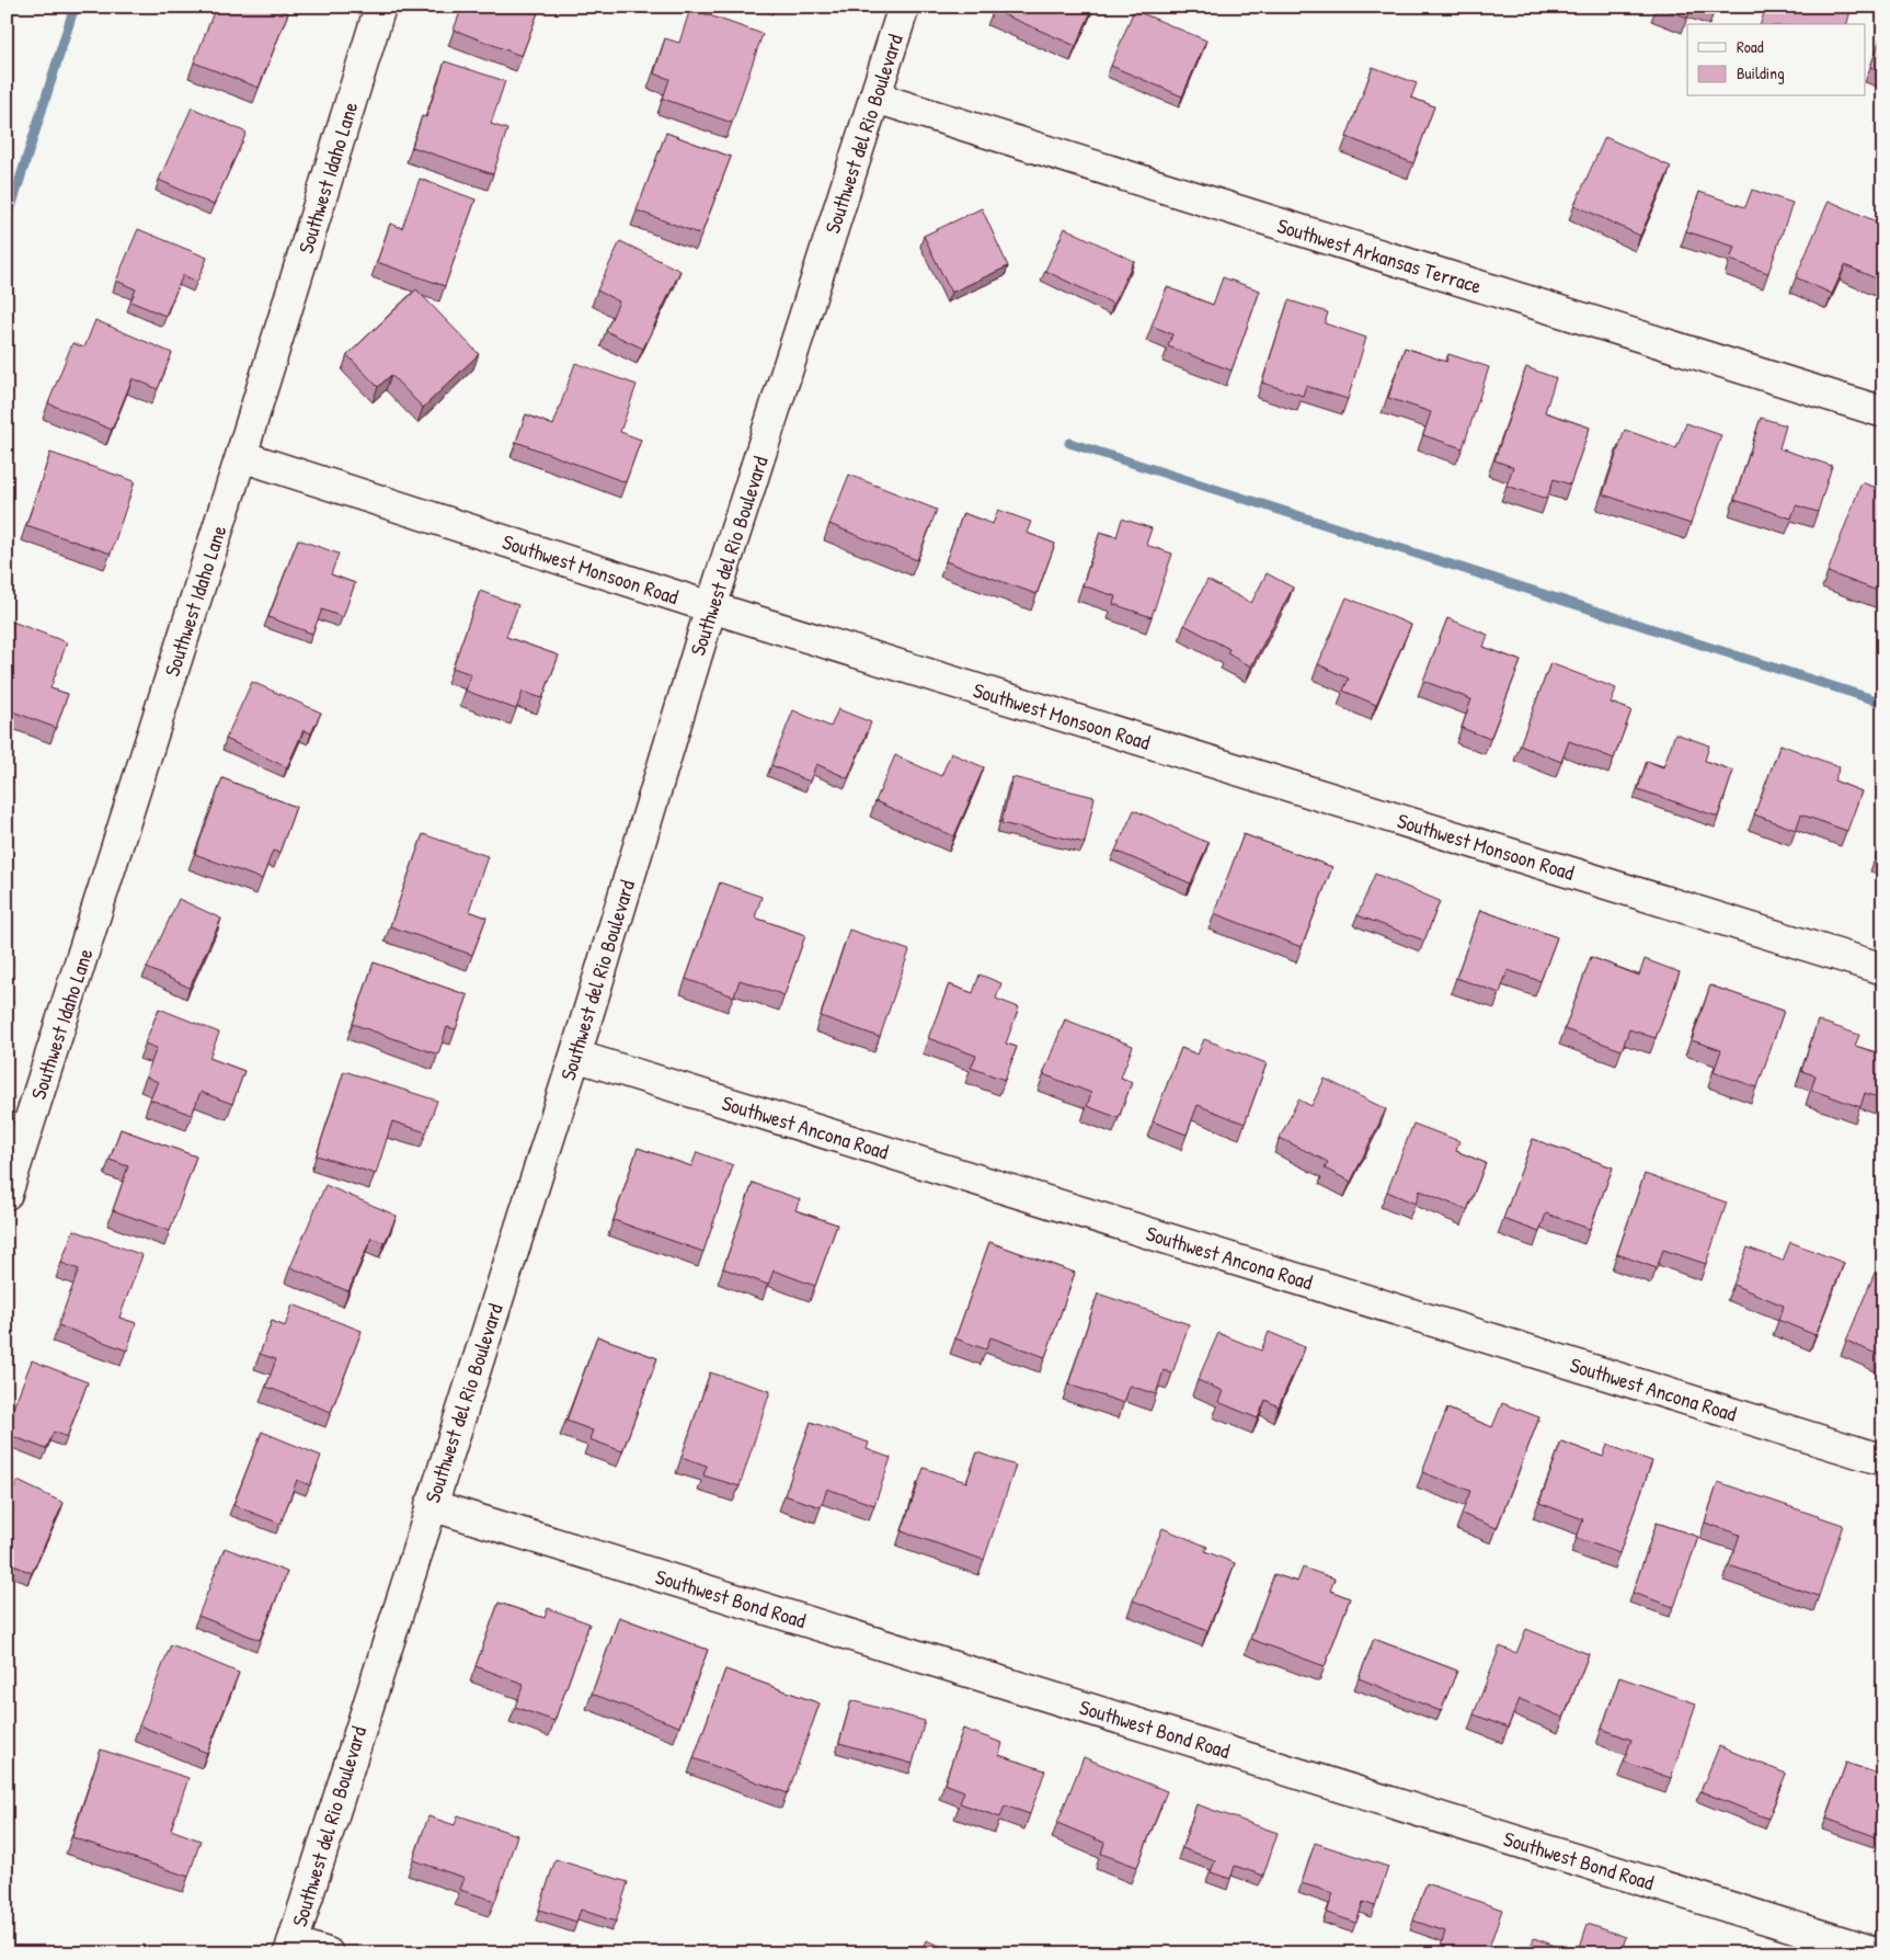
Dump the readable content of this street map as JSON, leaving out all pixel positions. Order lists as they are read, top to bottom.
{
  "streets": {
    "street": [
      "Southwest del Rio Boulevard",
      "Southwest Idaho Lane",
      "Southwest Arkansas Terrace",
      "Southwest Monsoon Road",
      "Southwest Ancona Road",
      "Southwest Bond Road"
    ]
  },
  "crossings": [
    ["Southwest del Rio Boulevard", "Southwest Arkansas Terrace"],
    ["Southwest del Rio Boulevard", "Southwest Monsoon Road"],
    ["Southwest del Rio Boulevard", "Southwest Ancona Road"],
    ["Southwest del Rio Boulevard", "Southwest Bond Road"],
    ["Southwest Idaho Lane", "Southwest Monsoon Road"]
  ],
  "legend": ["Road", "Building"]
}
